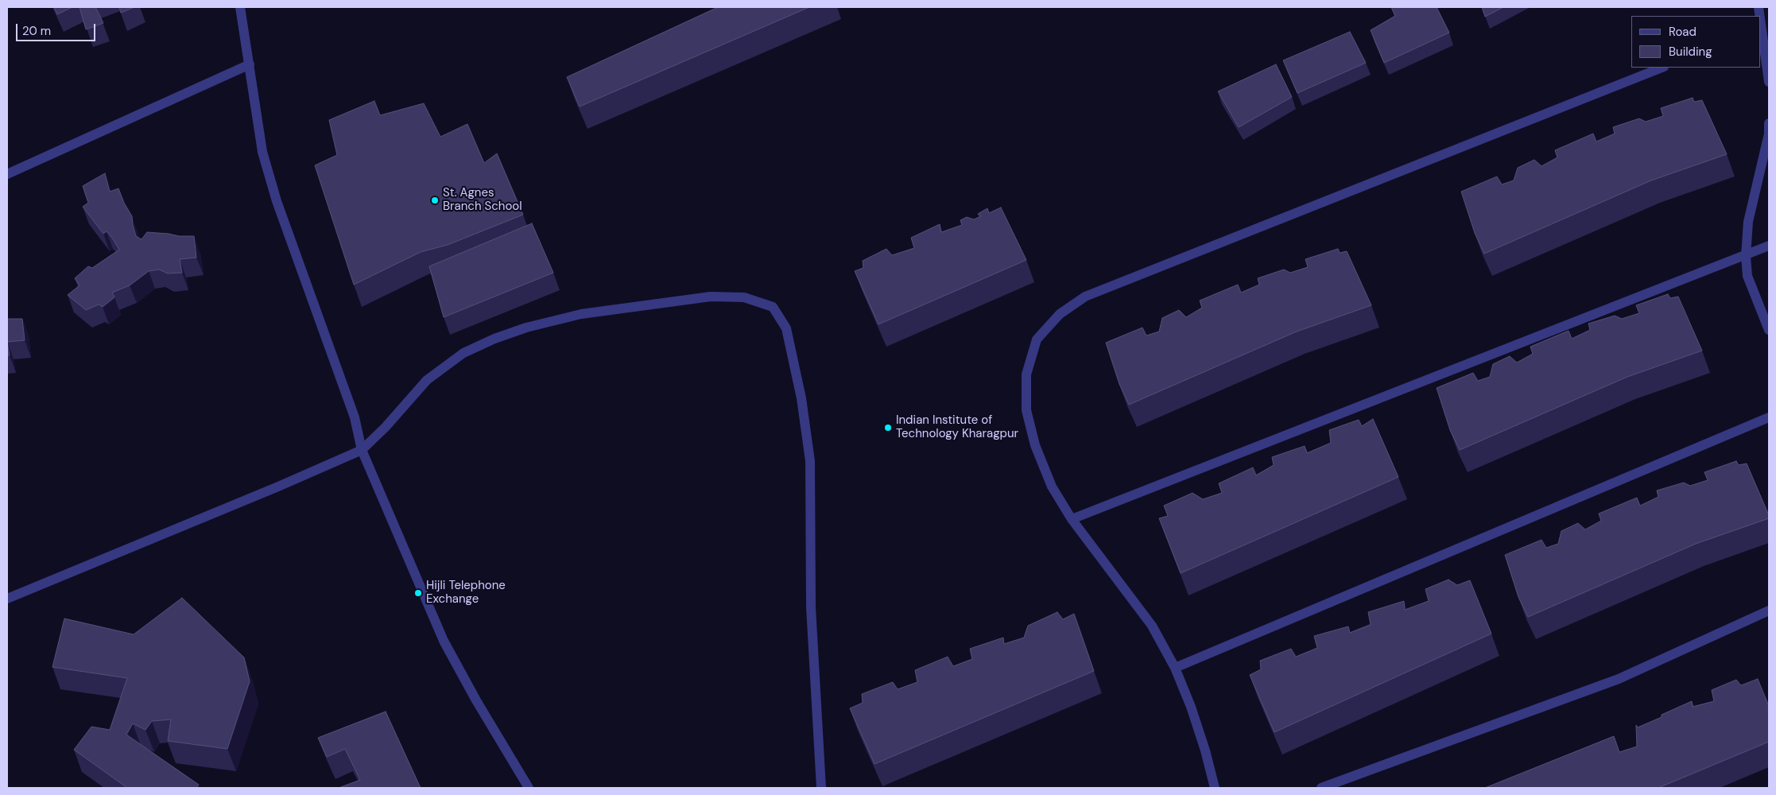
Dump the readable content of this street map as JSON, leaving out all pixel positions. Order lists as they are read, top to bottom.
{
  "places": ["St. Agnes Branch School", "Indian Institute of Technology Kharagpur", "Hijli Telephone Exchange"],
  "legend": ["Road", "Building"],
  "scale_bar": "20 m"
}
